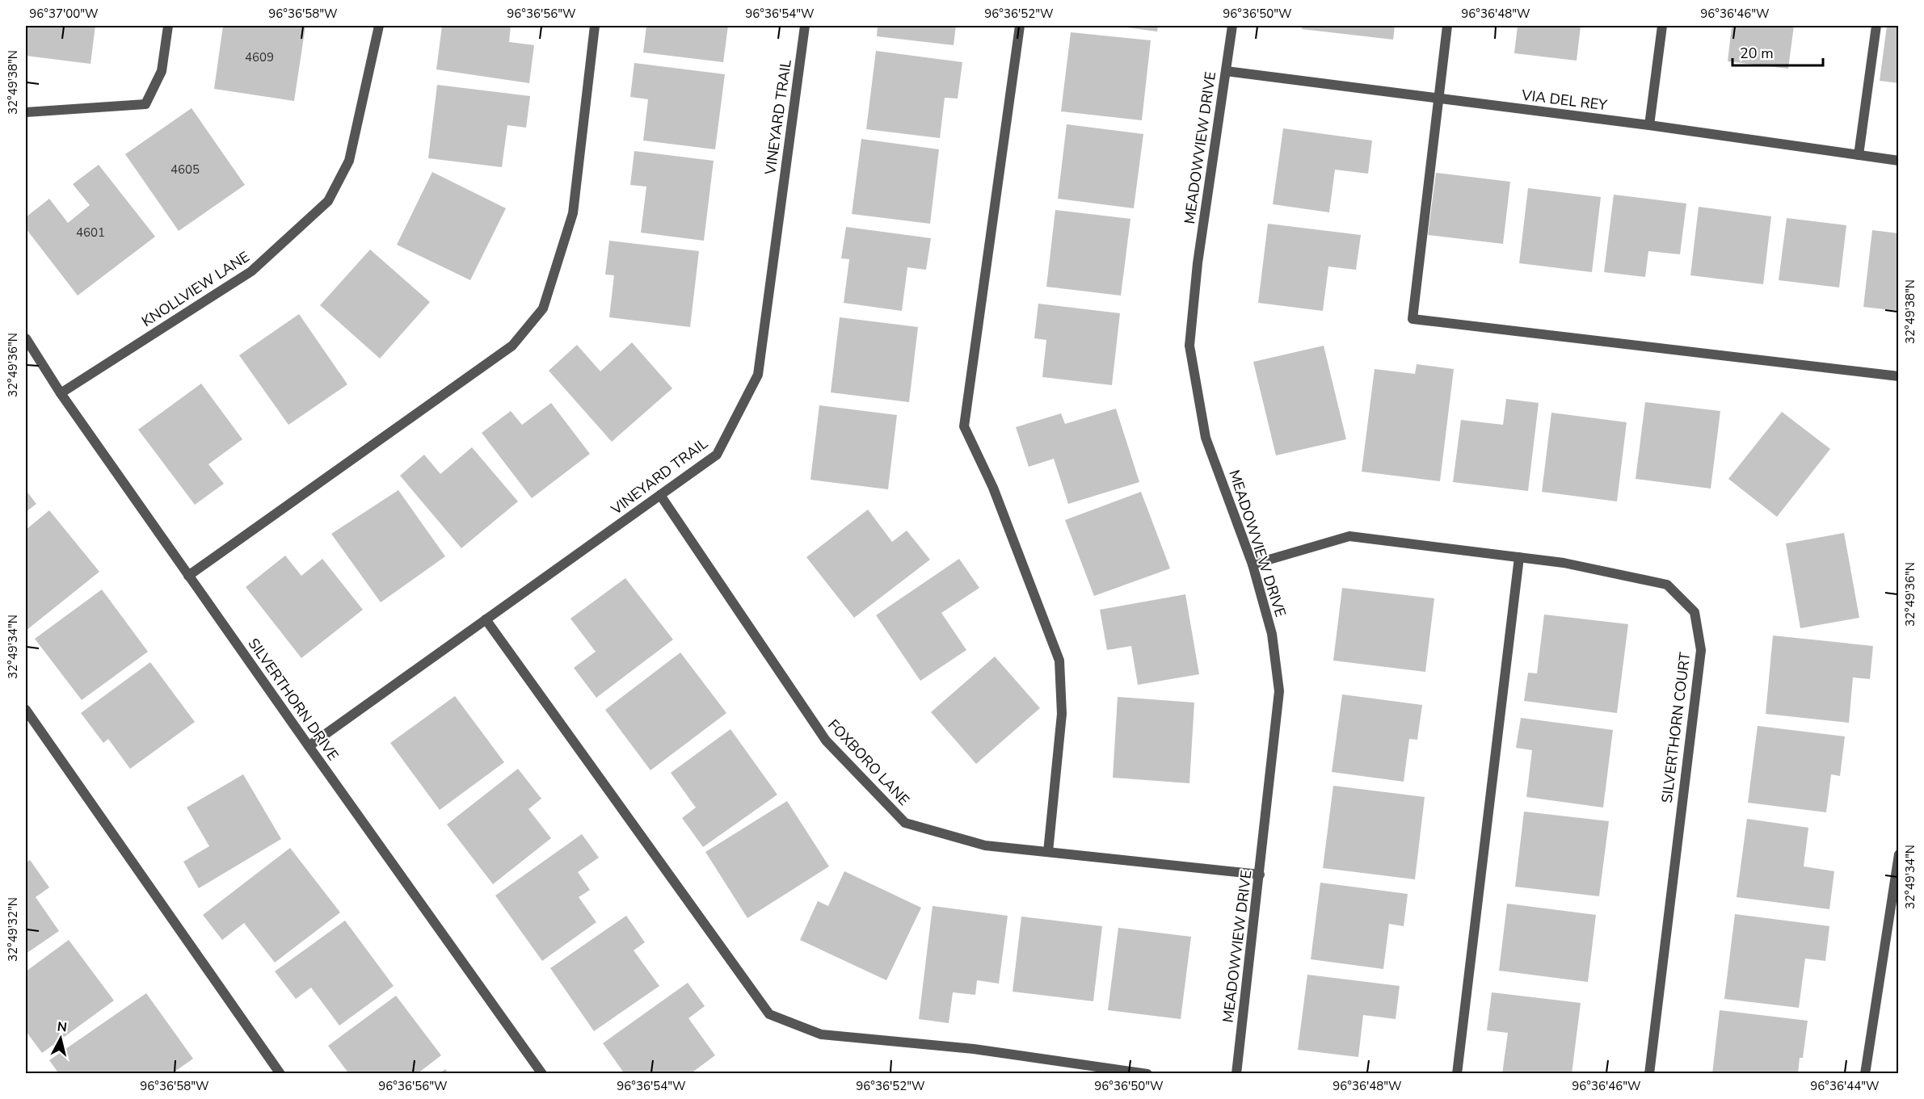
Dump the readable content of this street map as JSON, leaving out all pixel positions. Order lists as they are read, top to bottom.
{
  "streets": {
    "street": [
      "VIA DEL REY",
      "VINEYARD TRAIL",
      "MEADOWVIEW DRIVE",
      "KNOLLVIEW LANE",
      "SILVERTHORN DRIVE",
      "SILVERTHORN COURT",
      "FOXBORO LANE"
    ]
  },
  "crossings": [
    ["VIA DEL REY", "MEADOWVIEW DRIVE"],
    ["VINEYARD TRAIL", "SILVERTHORN DRIVE"],
    ["VINEYARD TRAIL", "FOXBORO LANE"],
    ["MEADOWVIEW DRIVE", "SILVERTHORN COURT"],
    ["MEADOWVIEW DRIVE", "FOXBORO LANE"],
    ["KNOLLVIEW LANE", "SILVERTHORN DRIVE"]
  ],
  "house_numbers": ["4609", "4605", "4601"],
  "scale_bar": "20 m",
  "north": "top",
  "coordinates": [
    "96°37'00\"W",
    "96°36'58\"W",
    "96°36'56\"W",
    "96°36'54\"W",
    "96°36'52\"W",
    "96°36'50\"W",
    "96°36'48\"W",
    "96°36'46\"W",
    "32°49'38\"N",
    "32°49'36\"N",
    "32°49'34\"N",
    "32°49'32\"N",
    "96°36'44\"W"
  ]
}
